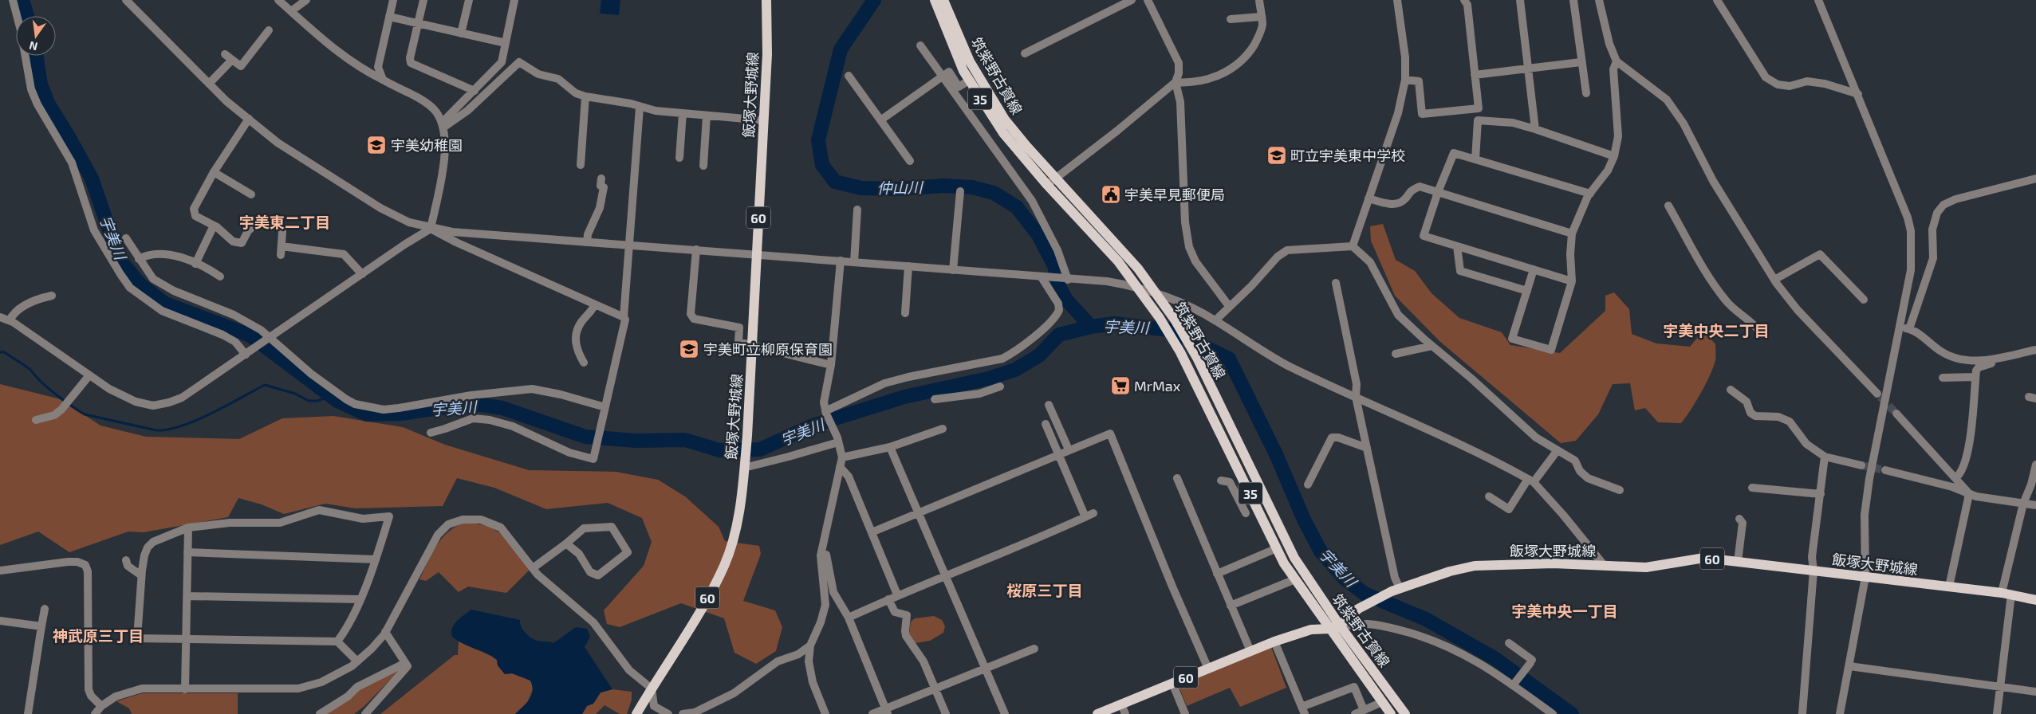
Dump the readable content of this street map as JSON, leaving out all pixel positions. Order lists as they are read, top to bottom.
{
  "streets": {
    "main road": [
      "筑紫野古賀線",
      "飯塚大野城線",
      "35",
      "60"
    ]
  },
  "crossings": [
    ["筑紫野古賀線", "飯塚大野城線"]
  ],
  "districts": [
    "宇美東二丁目",
    "宇美中央二丁目",
    "桜原三丁目",
    "宇美中央一丁目",
    "神武原三丁目"
  ],
  "water": ["仲山川", "宇美川"],
  "places": {
    "school or university": ["宇美幼稚園", "町立宇美東中学校", "宇美町立柳原保育園"],
    "public building": ["宇美早見郵便局"],
    "supermarket": ["MrMax"]
  },
  "north": "bottom"
}
